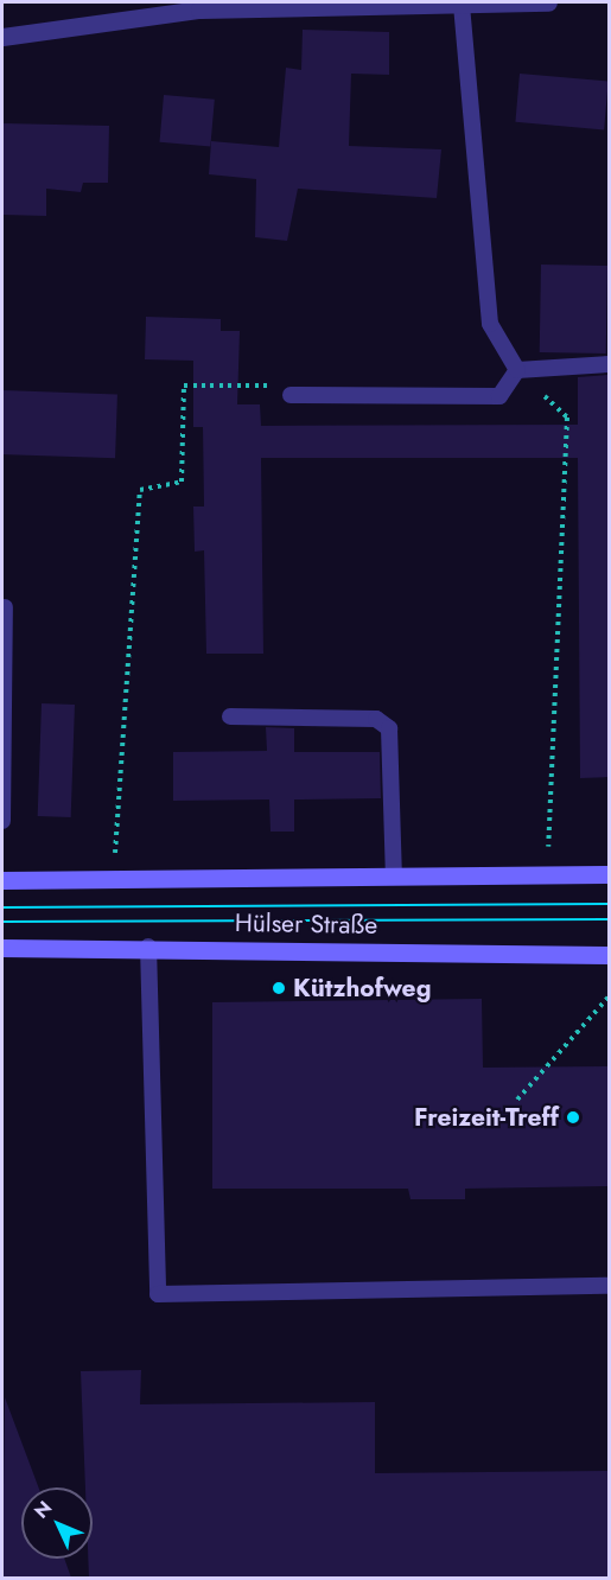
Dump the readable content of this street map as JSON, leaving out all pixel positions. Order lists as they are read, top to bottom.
{
  "streets": {
    "street": ["Hülser Straße"]
  },
  "places": ["Kützhofweg", "Freizeit-Treff"],
  "north": "top left"
}
